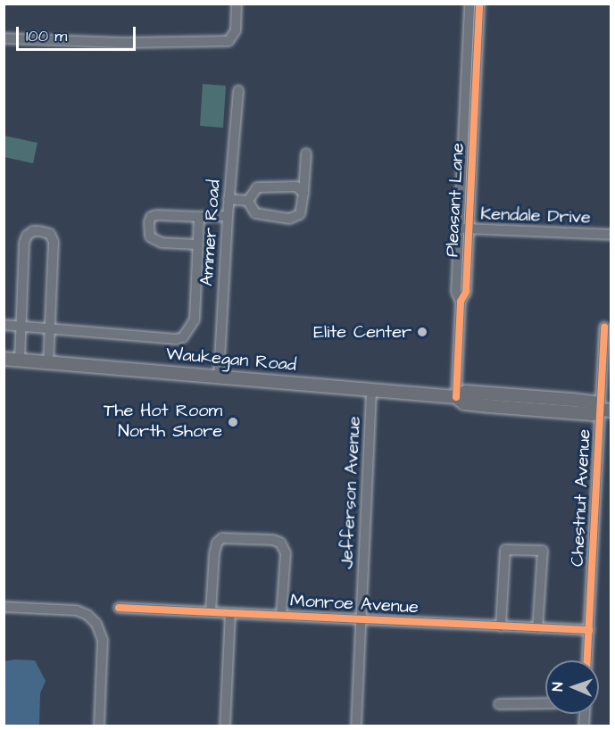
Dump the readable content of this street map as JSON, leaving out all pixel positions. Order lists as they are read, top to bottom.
{
  "streets": {
    "main road": ["Waukegan Road"],
    "street": [
      "Pleasant Lane",
      "Kendale Drive",
      "Ammer Road",
      "Jefferson Avenue",
      "Chestnut Avenue",
      "Monroe Avenue"
    ]
  },
  "crossings": [
    ["Pleasant Lane", "Kendale Drive"],
    ["Pleasant Lane", "Waukegan Road"],
    ["Ammer Road", "Waukegan Road"],
    ["Waukegan Road", "Jefferson Avenue"],
    ["Waukegan Road", "Chestnut Avenue"],
    ["Jefferson Avenue", "Monroe Avenue"],
    ["Chestnut Avenue", "Monroe Avenue"]
  ],
  "places": ["Elite Center", "The Hot Room North Shore"],
  "scale_bar": "100 m",
  "north": "left"
}
